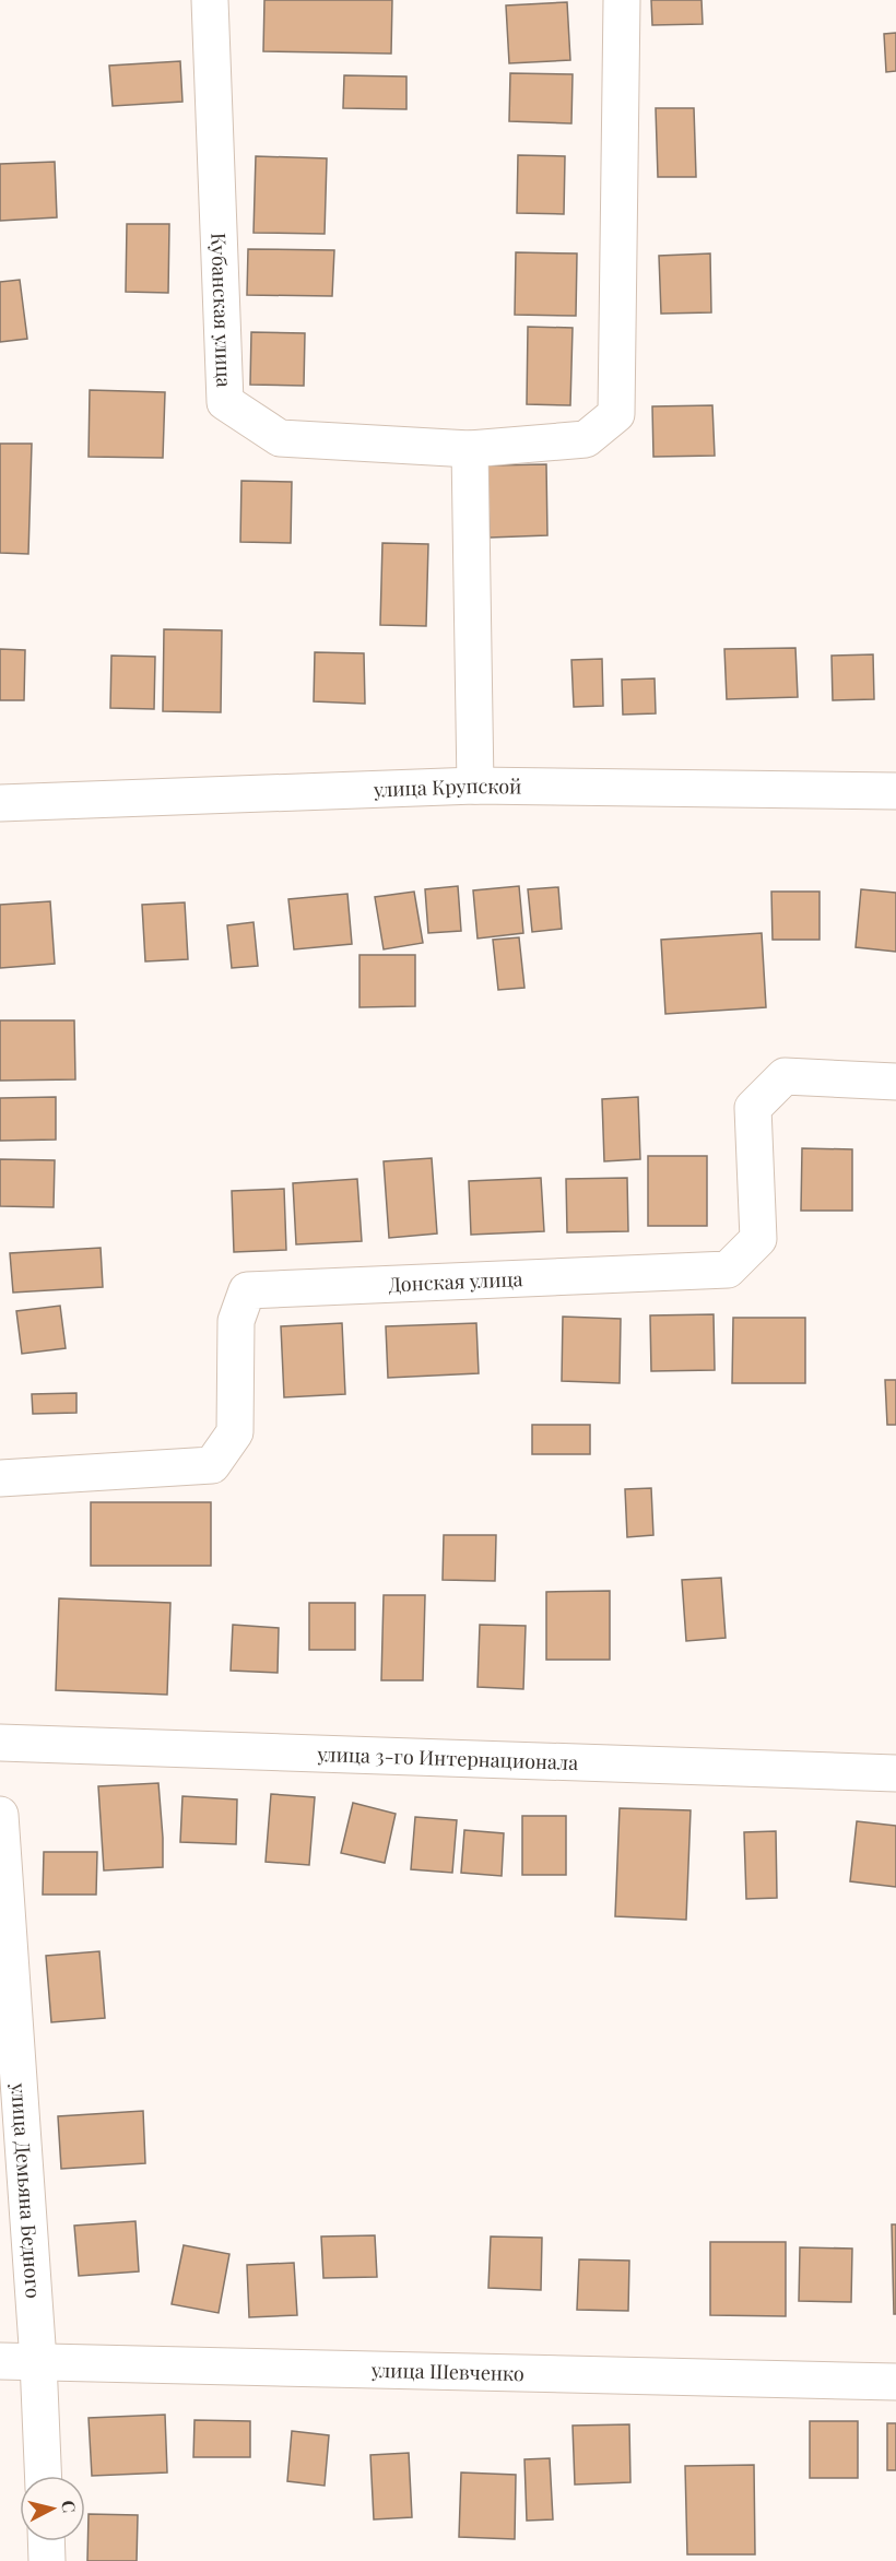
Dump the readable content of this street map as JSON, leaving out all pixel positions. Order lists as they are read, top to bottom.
{
  "streets": {
    "street": [
      "Кубанская улица",
      "улица Крупской",
      "Донская улица",
      "улица 3-го Интернационала",
      "улица Демьяна Бедного",
      "улица Шевченко"
    ]
  },
  "crossings": [
    ["улица Демьяна Бедного", "улица Шевченко"]
  ],
  "north": "right"
}
